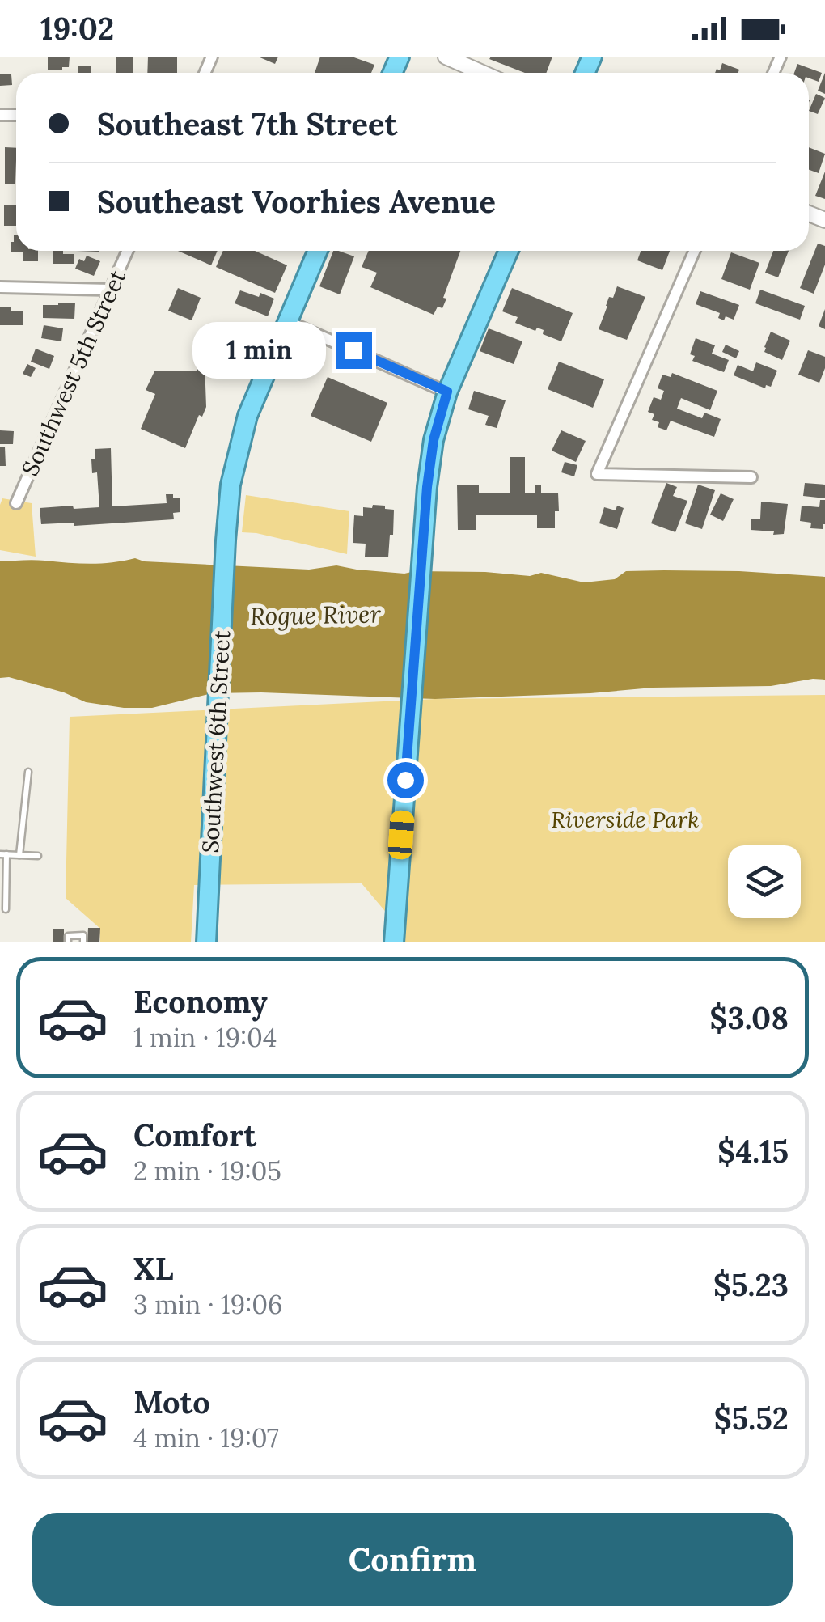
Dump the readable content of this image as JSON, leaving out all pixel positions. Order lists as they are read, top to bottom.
{
  "streets": {
    "highway": ["Southwest 6th Street"],
    "street": ["Southwest 5th Street"]
  },
  "water": ["Rogue River"],
  "parks": ["Riverside Park"],
  "page": {
    "status": "19:02",
    "banner": ["Southeast 7th Street", "Southeast Voorhies Avenue"],
    "bubble": "1 min",
    "list": [
      {
        "name": "Economy",
        "note": "1 min · 19:04",
        "value": "$3.08"
      },
      {
        "name": "Comfort",
        "note": "2 min · 19:05",
        "value": "$4.15"
      },
      {
        "name": "XL",
        "note": "3 min · 19:06",
        "value": "$5.23"
      },
      {
        "name": "Moto",
        "note": "4 min · 19:07",
        "value": "$5.52"
      }
    ],
    "buttons": "Confirm"
  }
}
